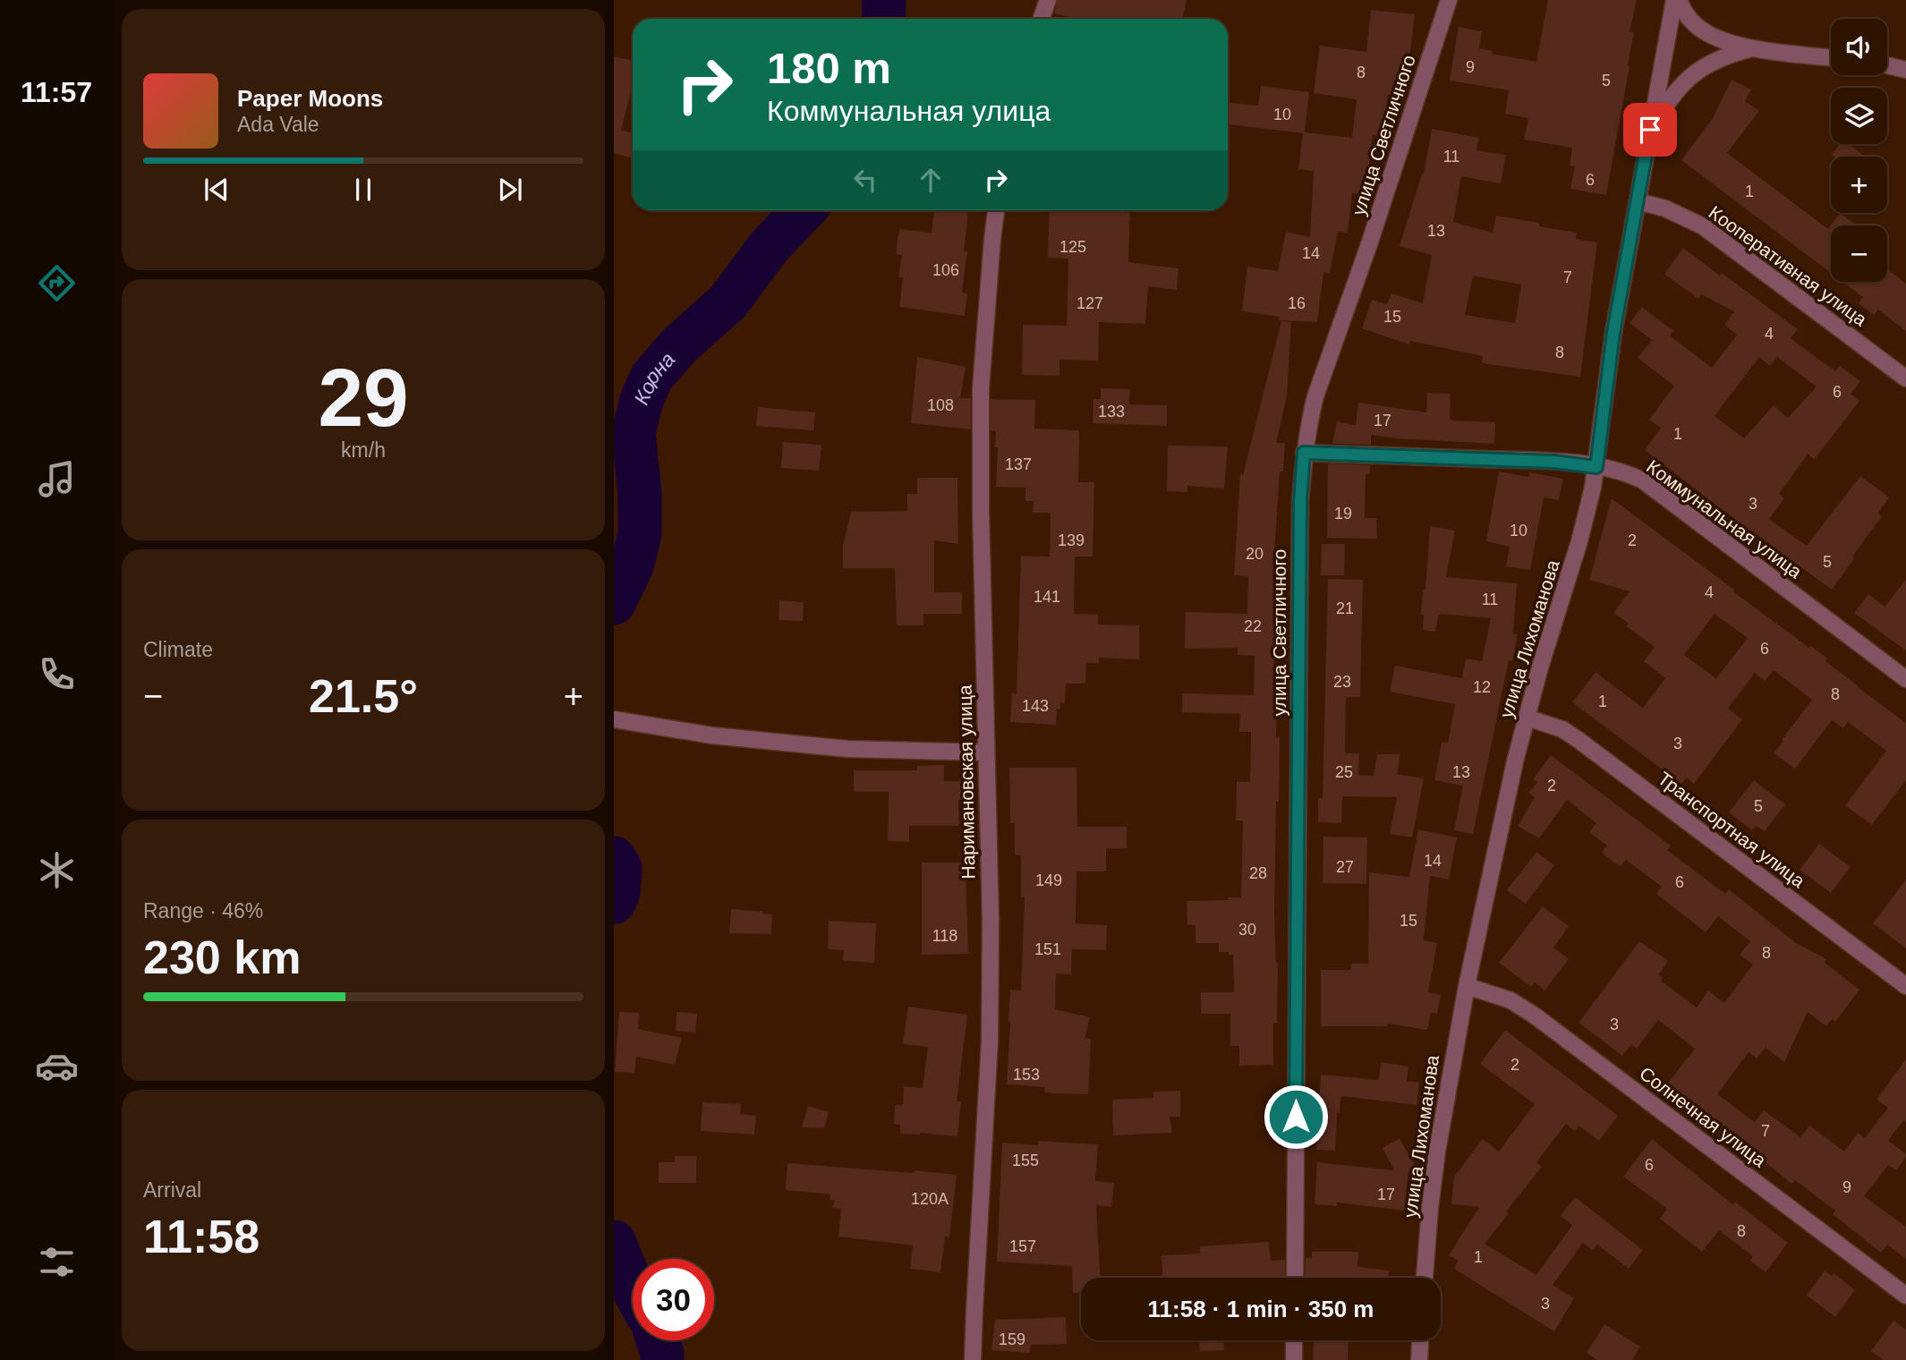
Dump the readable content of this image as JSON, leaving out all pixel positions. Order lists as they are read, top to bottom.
{
  "streets": {
    "street": [
      "улица Светличного",
      "Кооперативная улица",
      "Коммунальная улица",
      "улица Лихоманова",
      "Наримановская улица",
      "Транспортная улица",
      "Солнечная улица"
    ]
  },
  "crossings": [
    ["улица Светличного", "Коммунальная улица"],
    ["Кооперативная улица", "улица Лихоманова"],
    ["Коммунальная улица", "улица Лихоманова"],
    ["улица Лихоманова", "Транспортная улица"],
    ["улица Лихоманова", "Солнечная улица"]
  ],
  "water": ["Корна"],
  "house_numbers": [
    "9",
    "8",
    "5",
    "10",
    "11",
    "6",
    "1",
    "13",
    "125",
    "14",
    "106",
    "7",
    "127",
    "16",
    "15",
    "4",
    "8",
    "6",
    "108",
    "133",
    "17",
    "1",
    "137",
    "3",
    "19",
    "10",
    "139",
    "2",
    "20",
    "5",
    "4",
    "141",
    "11",
    "21",
    "22",
    "6",
    "23",
    "12",
    "8",
    "1",
    "143",
    "3",
    "25",
    "13",
    "2",
    "5",
    "14",
    "27",
    "28",
    "149",
    "6",
    "15",
    "30",
    "118",
    "151",
    "8",
    "3",
    "2",
    "153",
    "7",
    "155",
    "6",
    "9",
    "17",
    "120А",
    "8",
    "157",
    "1",
    "3",
    "159"
  ],
  "page": {
    "tabs": "11:57",
    "map_buttons": ["+", "−"],
    "turn": ["180 m", "Коммунальная улица"],
    "song": ["Paper Moons", "Ada Vale"],
    "tile": [
      ["29", "km/h"],
      "Climate",
      ["Range · 46%", "230 km"],
      ["Arrival", "11:58"]
    ],
    "heat": ["−", "21.5°", "+"],
    "limit": "30",
    "trip": "11:58 · 1 min · 350 m"
  }
}
